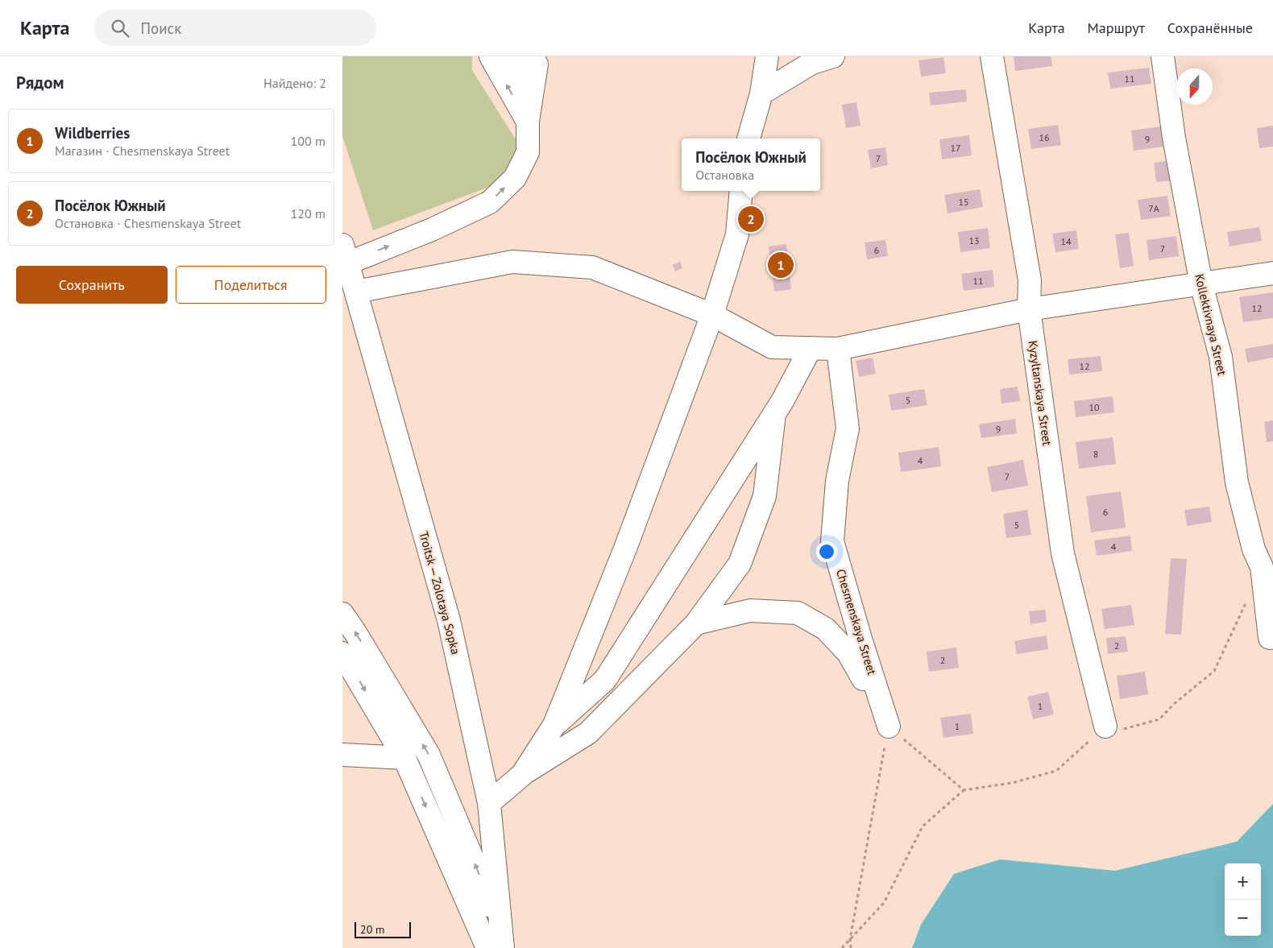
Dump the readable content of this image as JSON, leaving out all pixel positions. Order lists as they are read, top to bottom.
{
  "streets": {
    "street": [
      "Kollektivnaya Street",
      "Kyzyltanskaya Street",
      "Troitsk — Zolotaya Sopka",
      "Chesmenskaya Street"
    ]
  },
  "house_numbers": [
    "11",
    "16",
    "9",
    "17",
    "7",
    "15",
    "7А",
    "13",
    "14",
    "7",
    "6",
    "11",
    "12",
    "12",
    "5",
    "10",
    "9",
    "8",
    "4",
    "7",
    "6",
    "5",
    "4",
    "2",
    "2",
    "1",
    "1"
  ],
  "scale_bar": "20 m",
  "north": "bottom",
  "page": {
    "header": "Карта",
    "search": "Поиск",
    "nav": ["Карта", "Маршрут", "Сохранённые"],
    "heading": ["Рядом", "Найдено: 2"],
    "list": [
      {
        "mark": "1",
        "name": "Wildberries",
        "note": "Магазин · Chesmenskaya Street",
        "value": "100 m"
      },
      {
        "mark": "2",
        "name": "Посёлок Южный",
        "note": "Остановка · Chesmenskaya Street",
        "value": "120 m"
      }
    ],
    "popup": ["Посёлок Южный", "Остановка"],
    "pins": ["2", "1"],
    "buttons": ["Сохранить", "Поделиться"],
    "map_buttons": ["+", "−"],
    "scale": "20 m"
  }
}
